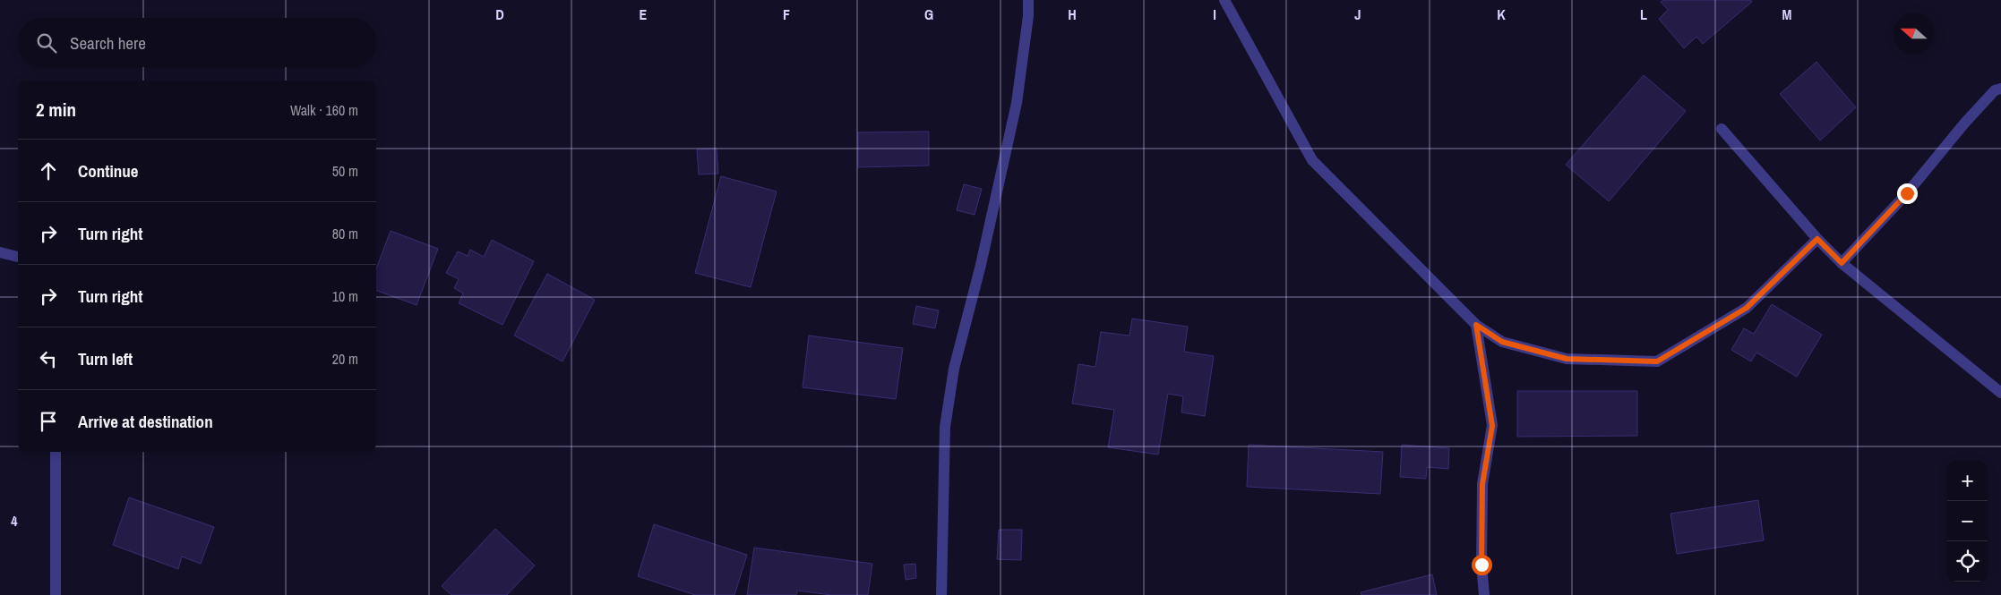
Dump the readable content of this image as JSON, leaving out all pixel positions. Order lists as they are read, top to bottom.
{
  "north": "left",
  "page": {
    "search": "Search here",
    "heading": ["2 min", "Walk · 160 m"],
    "list": [
      ["Continue", "50 m"],
      ["Turn right", "80 m"],
      ["Turn right", "10 m"],
      ["Turn left", "20 m"],
      "Arrive at destination"
    ],
    "map_buttons": ["+", "−"]
  },
  "grid": {
    "columns": [
      "D",
      "E",
      "F",
      "G",
      "H",
      "I",
      "J",
      "K",
      "L",
      "M"
    ],
    "rows": ["4"]
  }
}
